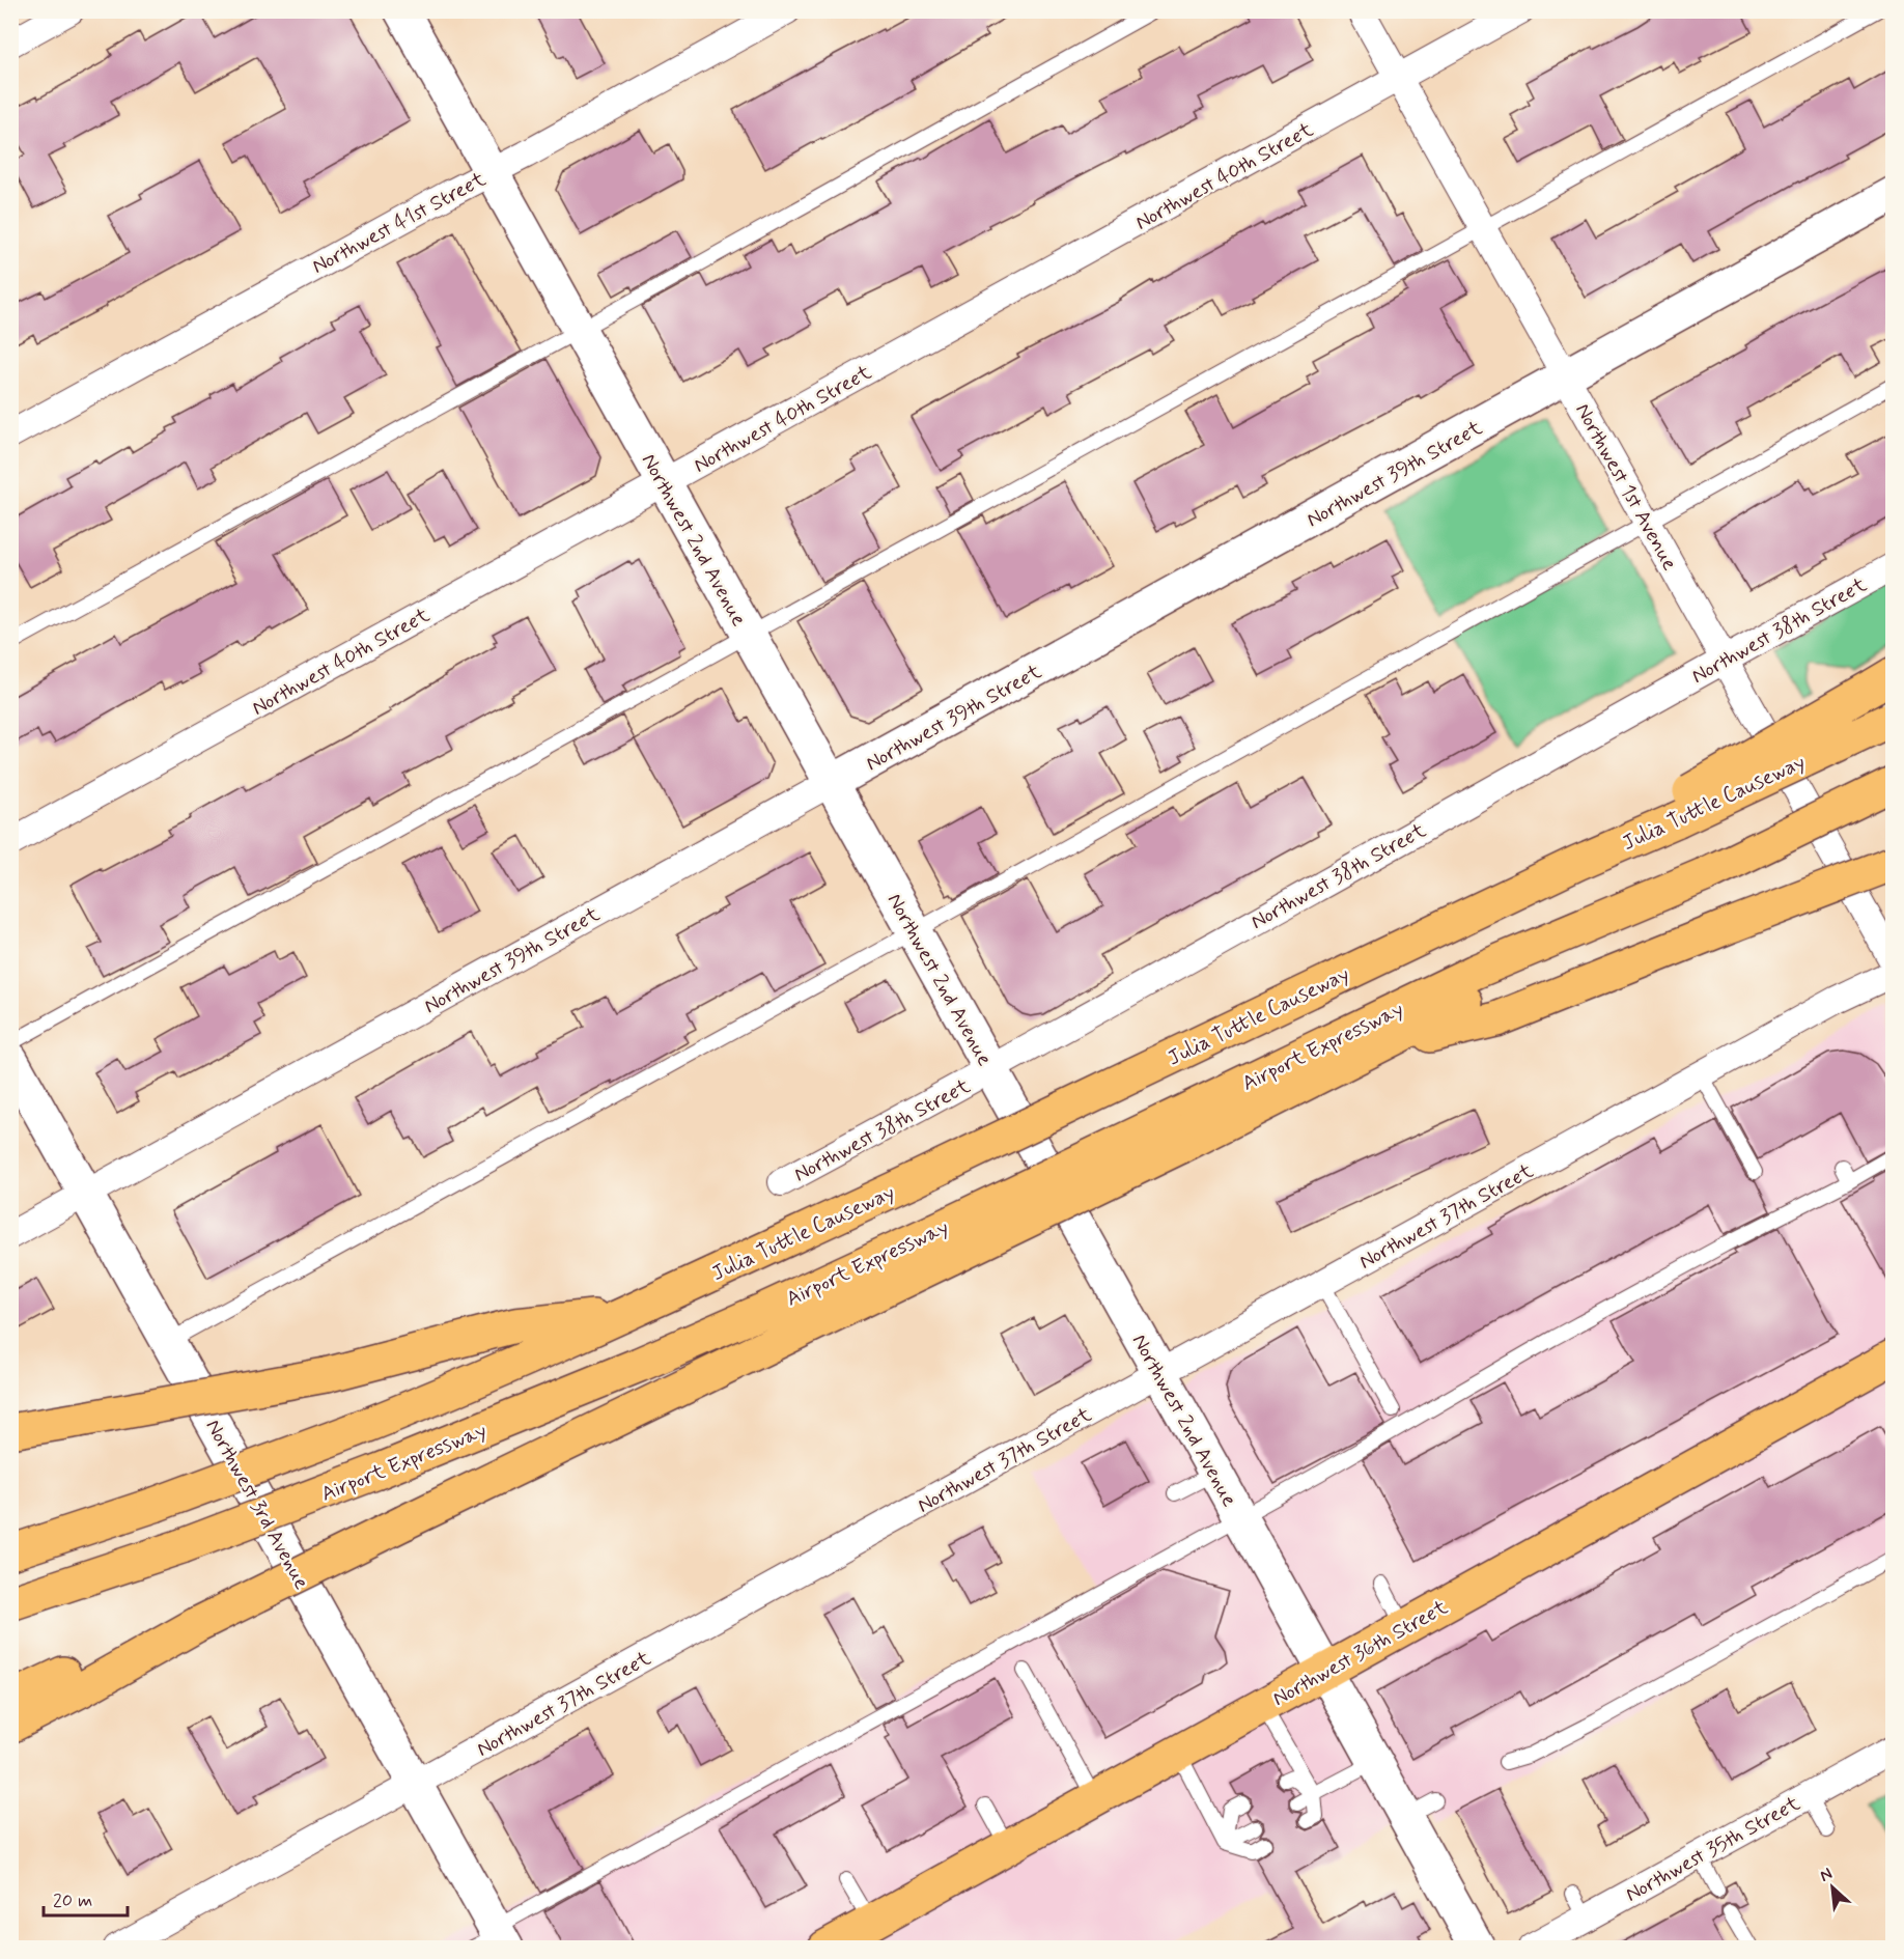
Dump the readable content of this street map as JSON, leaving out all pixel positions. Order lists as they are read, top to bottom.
{
  "streets": {
    "main road": ["Julia Tuttle Causeway", "Airport Expressway", "Northwest 36th Street"],
    "street": [
      "Northwest 40th Street",
      "Northwest 41st Street",
      "Northwest 39th Street",
      "Northwest 1st Avenue",
      "Northwest 2nd Avenue",
      "Northwest 38th Street",
      "Northwest 37th Street",
      "Northwest 3rd Avenue",
      "Northwest 35th Street"
    ]
  },
  "crossings": [
    ["Northwest 40th Street", "Northwest 1st Avenue"],
    ["Northwest 40th Street", "Northwest 2nd Avenue"],
    ["Northwest 41st Street", "Northwest 2nd Avenue"],
    ["Northwest 39th Street", "Northwest 1st Avenue"],
    ["Northwest 39th Street", "Northwest 2nd Avenue"],
    ["Northwest 39th Street", "Northwest 3rd Avenue"],
    ["Northwest 1st Avenue", "Northwest 38th Street"],
    ["Northwest 2nd Avenue", "Northwest 38th Street"],
    ["Northwest 2nd Avenue", "Northwest 37th Street"],
    ["Northwest 2nd Avenue", "Northwest 36th Street"],
    ["Northwest 37th Street", "Northwest 3rd Avenue"]
  ],
  "scale_bar": "20 m",
  "north": "top left"
}
